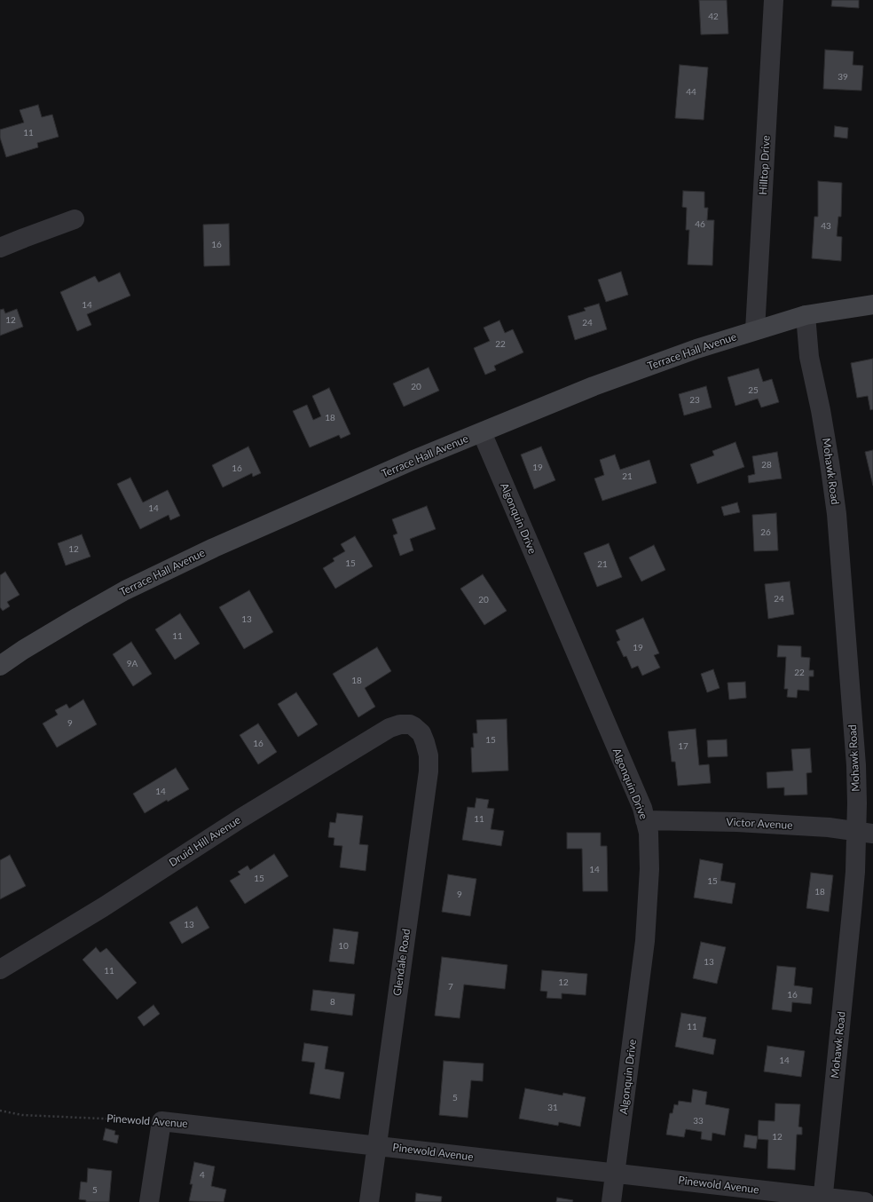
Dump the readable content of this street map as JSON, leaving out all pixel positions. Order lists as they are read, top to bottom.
{
  "streets": {
    "main road": ["Terrace Hall Avenue"],
    "street": [
      "Hilltop Drive",
      "Mohawk Road",
      "Algonquin Drive",
      "Victor Avenue",
      "Druid Hill Avenue",
      "Glendale Road",
      "Pinewold Avenue"
    ]
  },
  "crossings": [
    ["Hilltop Drive", "Terrace Hall Avenue"],
    ["Terrace Hall Avenue", "Mohawk Road"],
    ["Terrace Hall Avenue", "Algonquin Drive"],
    ["Mohawk Road", "Victor Avenue"],
    ["Mohawk Road", "Pinewold Avenue"],
    ["Algonquin Drive", "Victor Avenue"],
    ["Algonquin Drive", "Pinewold Avenue"],
    ["Druid Hill Avenue", "Glendale Road"],
    ["Glendale Road", "Pinewold Avenue"]
  ],
  "house_numbers": [
    "42",
    "39",
    "44",
    "11",
    "46",
    "43",
    "16",
    "14",
    "12",
    "24",
    "22",
    "20",
    "25",
    "23",
    "18",
    "28",
    "19",
    "16",
    "21",
    "14",
    "26",
    "12",
    "15",
    "21",
    "24",
    "20",
    "13",
    "11",
    "19",
    "9A",
    "22",
    "18",
    "9",
    "15",
    "16",
    "17",
    "14",
    "11",
    "14",
    "15",
    "15",
    "18",
    "9",
    "13",
    "10",
    "13",
    "11",
    "12",
    "7",
    "16",
    "8",
    "11",
    "14",
    "5",
    "31",
    "33",
    "12",
    "4",
    "5"
  ]
}
